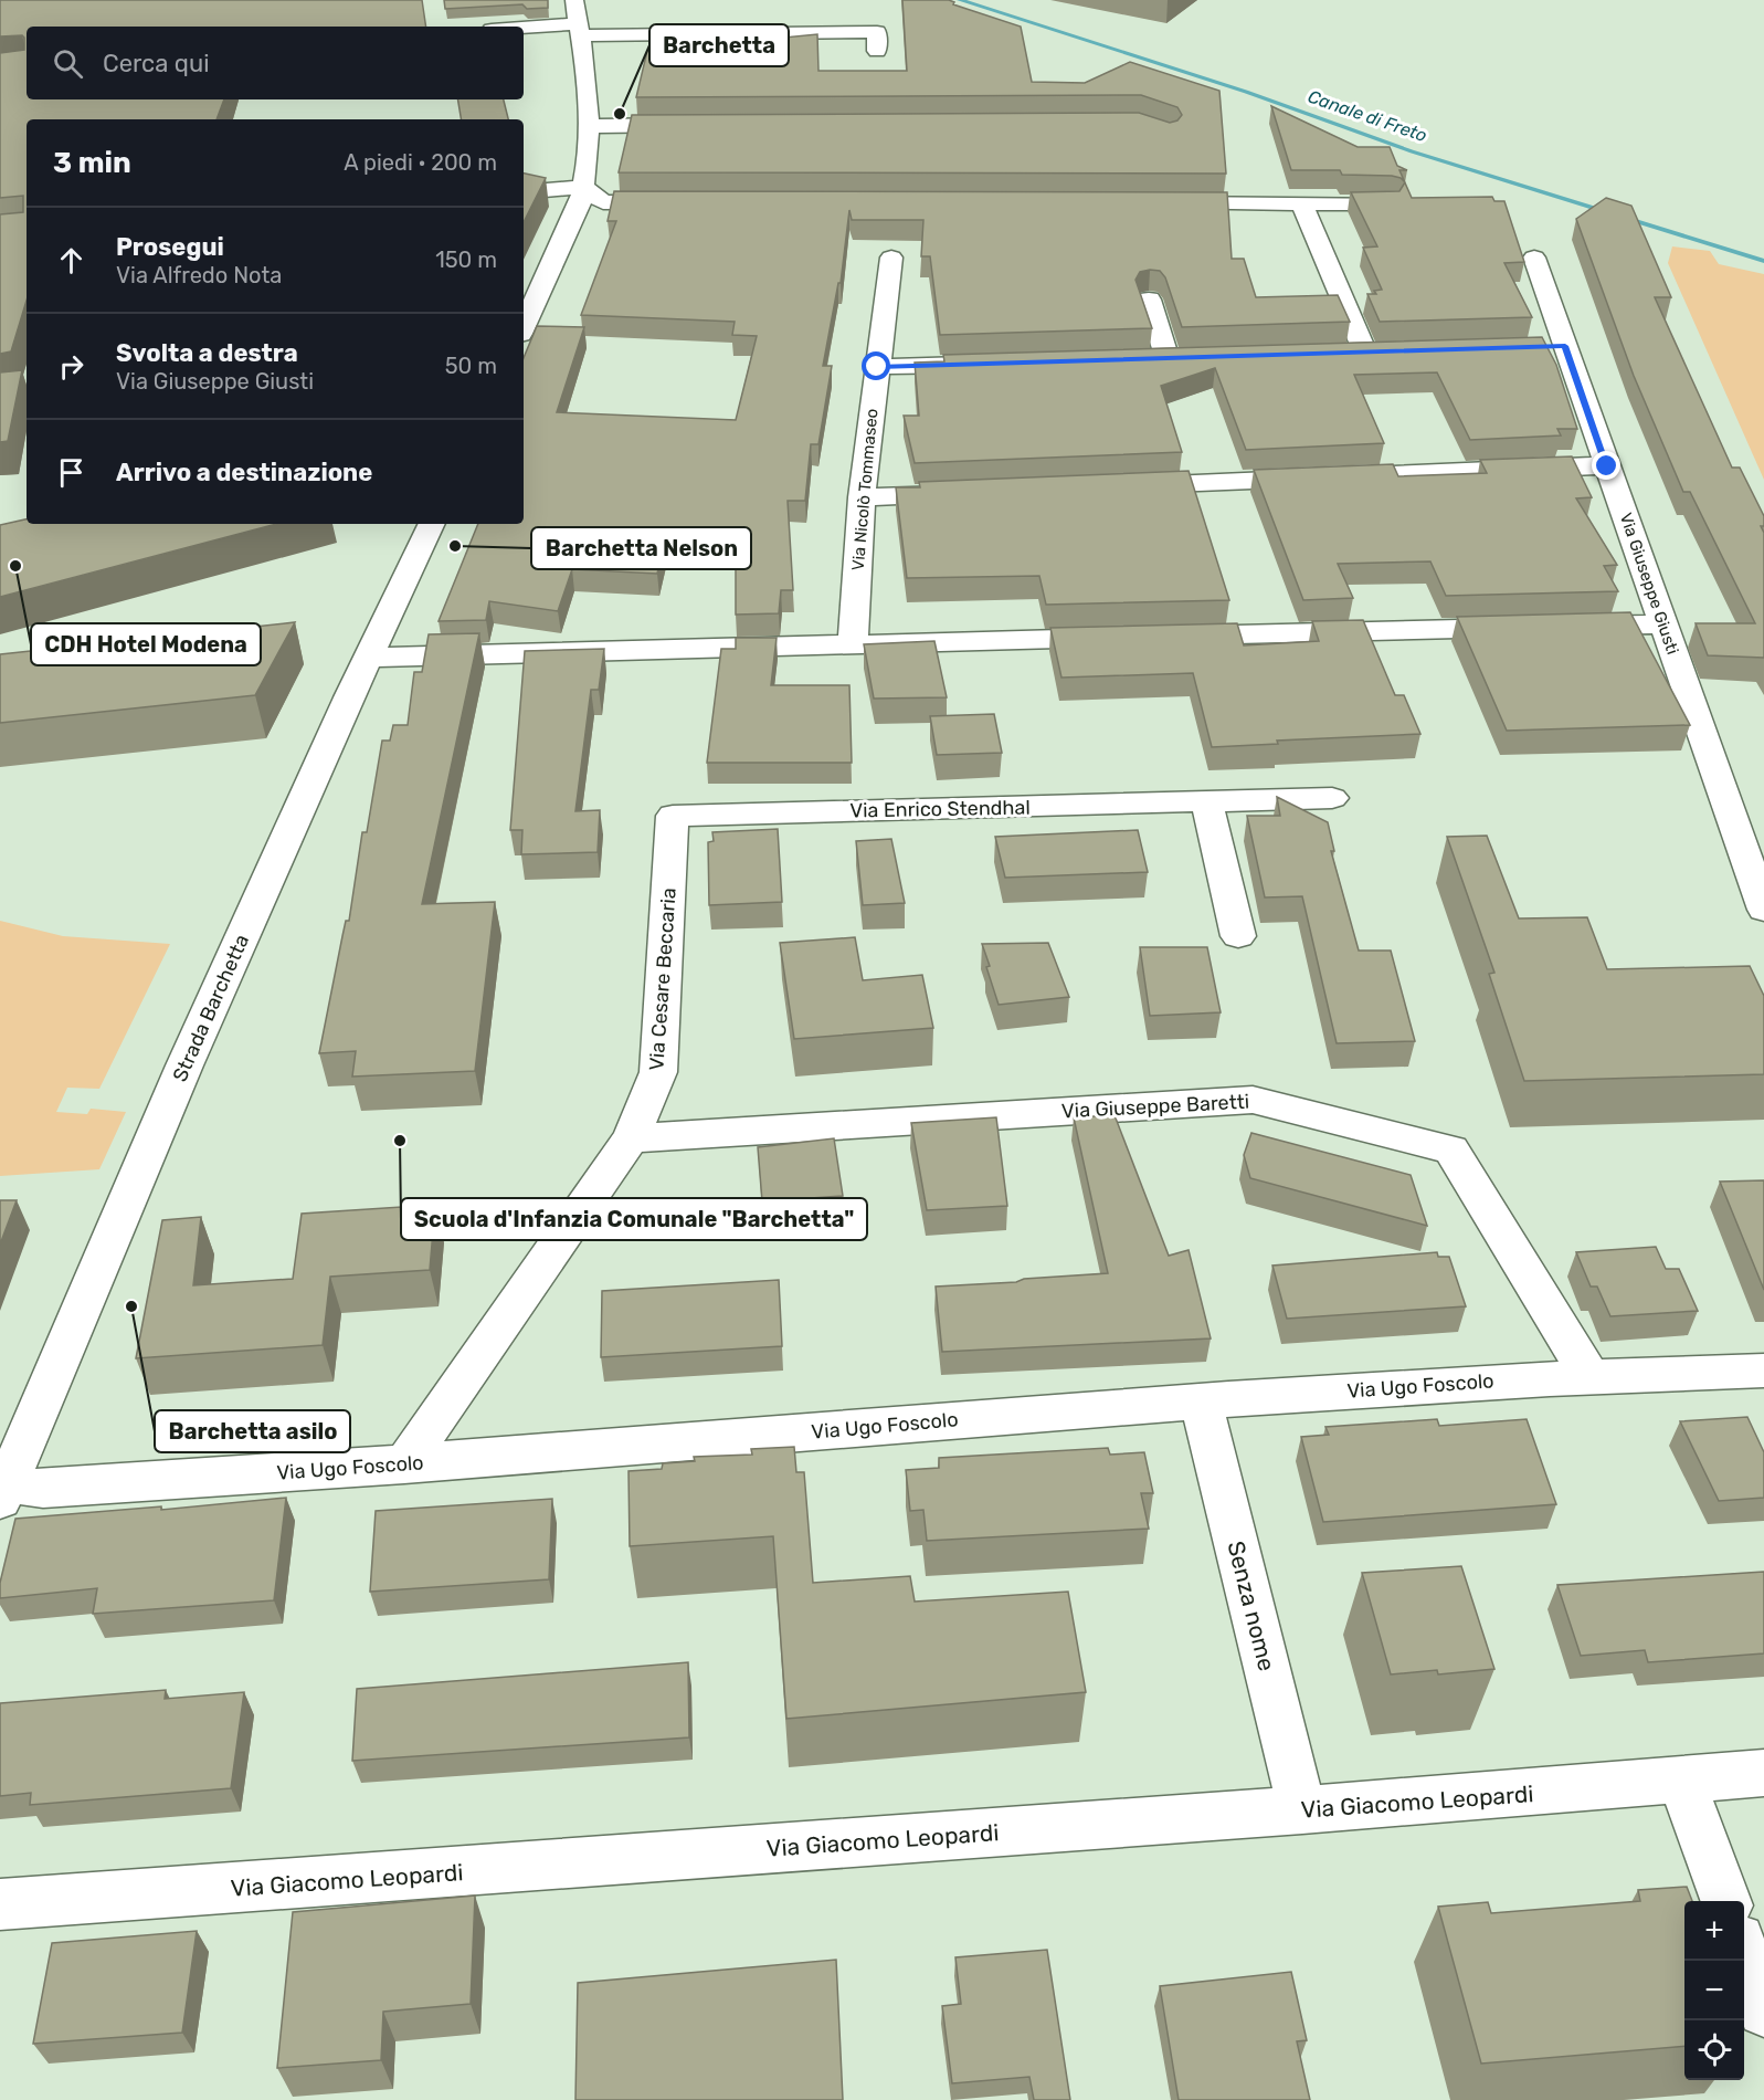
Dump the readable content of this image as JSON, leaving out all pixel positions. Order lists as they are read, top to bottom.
{
  "streets": {
    "street": [
      "Via Nicolò Tommaseo",
      "Via Giuseppe Giusti",
      "Via Enrico Stendhal",
      "Via Cesare Beccaria",
      "Strada Barchetta",
      "Via Giuseppe Baretti",
      "Via Ugo Foscolo",
      "Senza nome",
      "Via Giacomo Leopardi"
    ]
  },
  "crossings": [
    ["Via Enrico Stendhal", "Via Cesare Beccaria"],
    ["Via Cesare Beccaria", "Via Giuseppe Baretti"],
    ["Via Cesare Beccaria", "Via Ugo Foscolo"],
    ["Strada Barchetta", "Via Ugo Foscolo"],
    ["Via Giuseppe Baretti", "Via Ugo Foscolo"],
    ["Via Ugo Foscolo", "Senza nome"],
    ["Senza nome", "Via Giacomo Leopardi"]
  ],
  "water": ["Canale di Freto"],
  "places": [
    "Barchetta",
    "Barchetta Nelson",
    "CDH Hotel Modena",
    "Scuola d'Infanzia Comunale \"Barchetta\"",
    "Barchetta asilo"
  ],
  "page": {
    "search": "Cerca qui",
    "heading": ["3 min", "A piedi · 200 m"],
    "list": [
      ["Prosegui", "Via Alfredo Nota", "150 m"],
      ["Svolta a destra", "Via Giuseppe Giusti", "50 m"],
      "Arrivo a destinazione"
    ],
    "map_buttons": ["+", "−"]
  }
}
